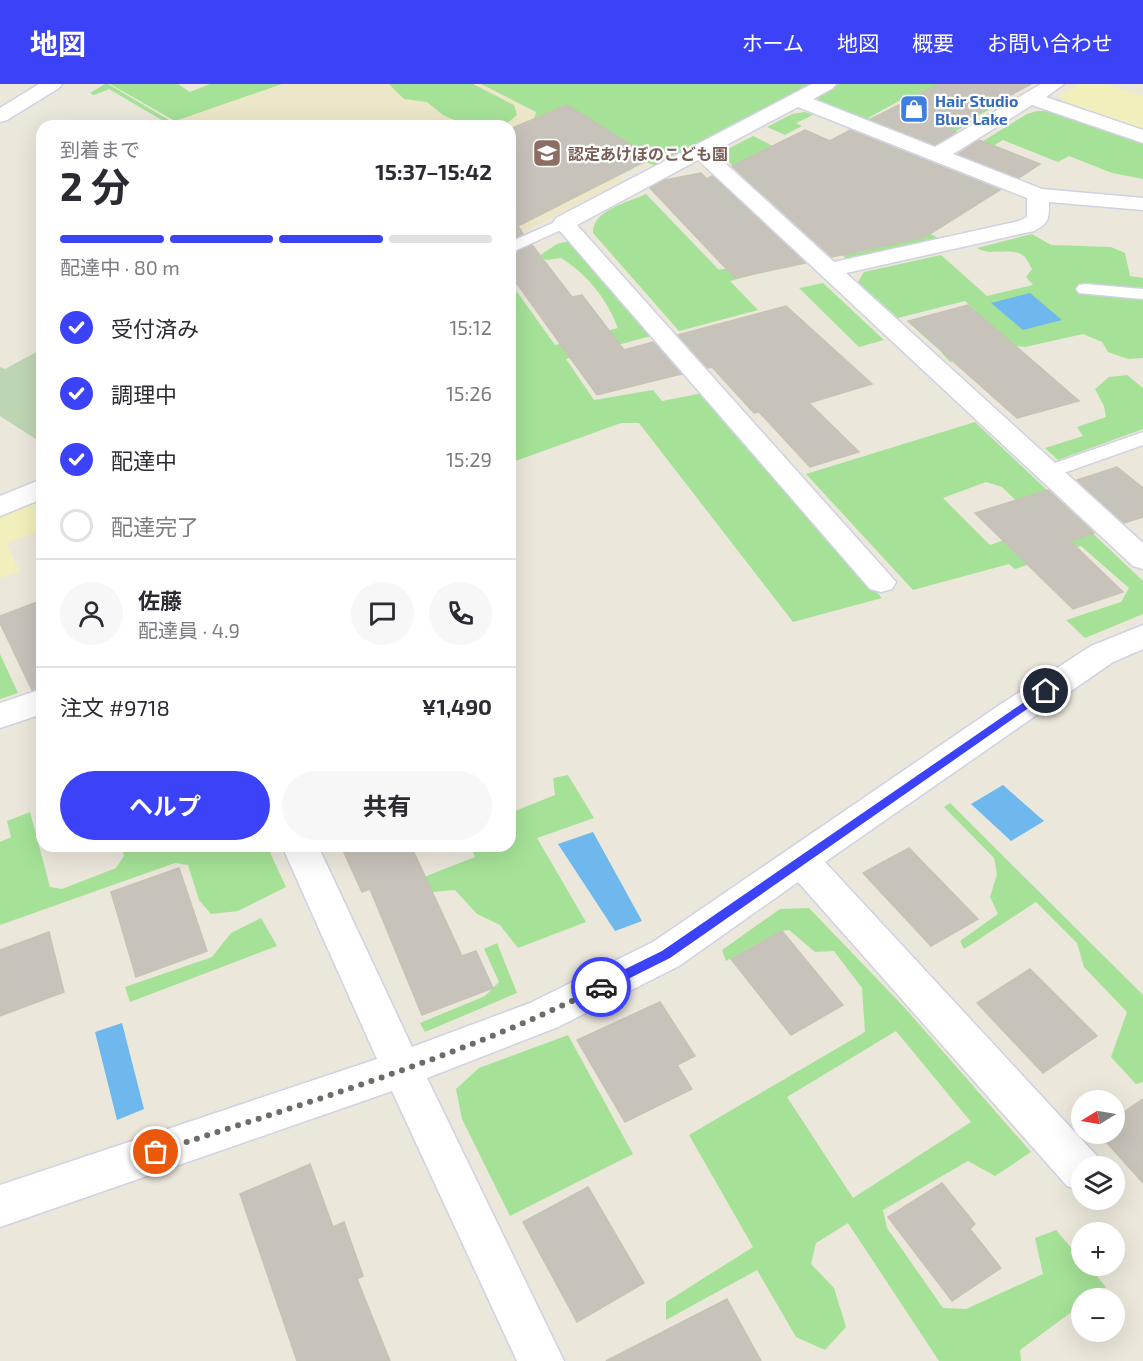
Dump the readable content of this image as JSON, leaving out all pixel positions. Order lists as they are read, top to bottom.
{
  "places": {
    "shop": ["Hair Studio Blue Lake"],
    "school or university": ["認定あけぼのこども園"]
  },
  "north": "left",
  "page": {
    "header": "地図",
    "nav": [
      "ホーム",
      "地図",
      "概要",
      "お問い合わせ"
    ],
    "heading": ["2 分", "到着まで", "15:37–15:42"],
    "panel": [
      "佐藤",
      "配達員 · 4.9",
      "注文 #9718",
      "¥1,490"
    ],
    "bar": "配達中 · 80 m",
    "list": [
      ["受付済み", "15:12"],
      ["調理中", "15:26"],
      ["配達中", "15:29"],
      "配達完了"
    ],
    "buttons": ["ヘルプ", "共有"],
    "map_buttons": ["+", "−"]
  }
}
